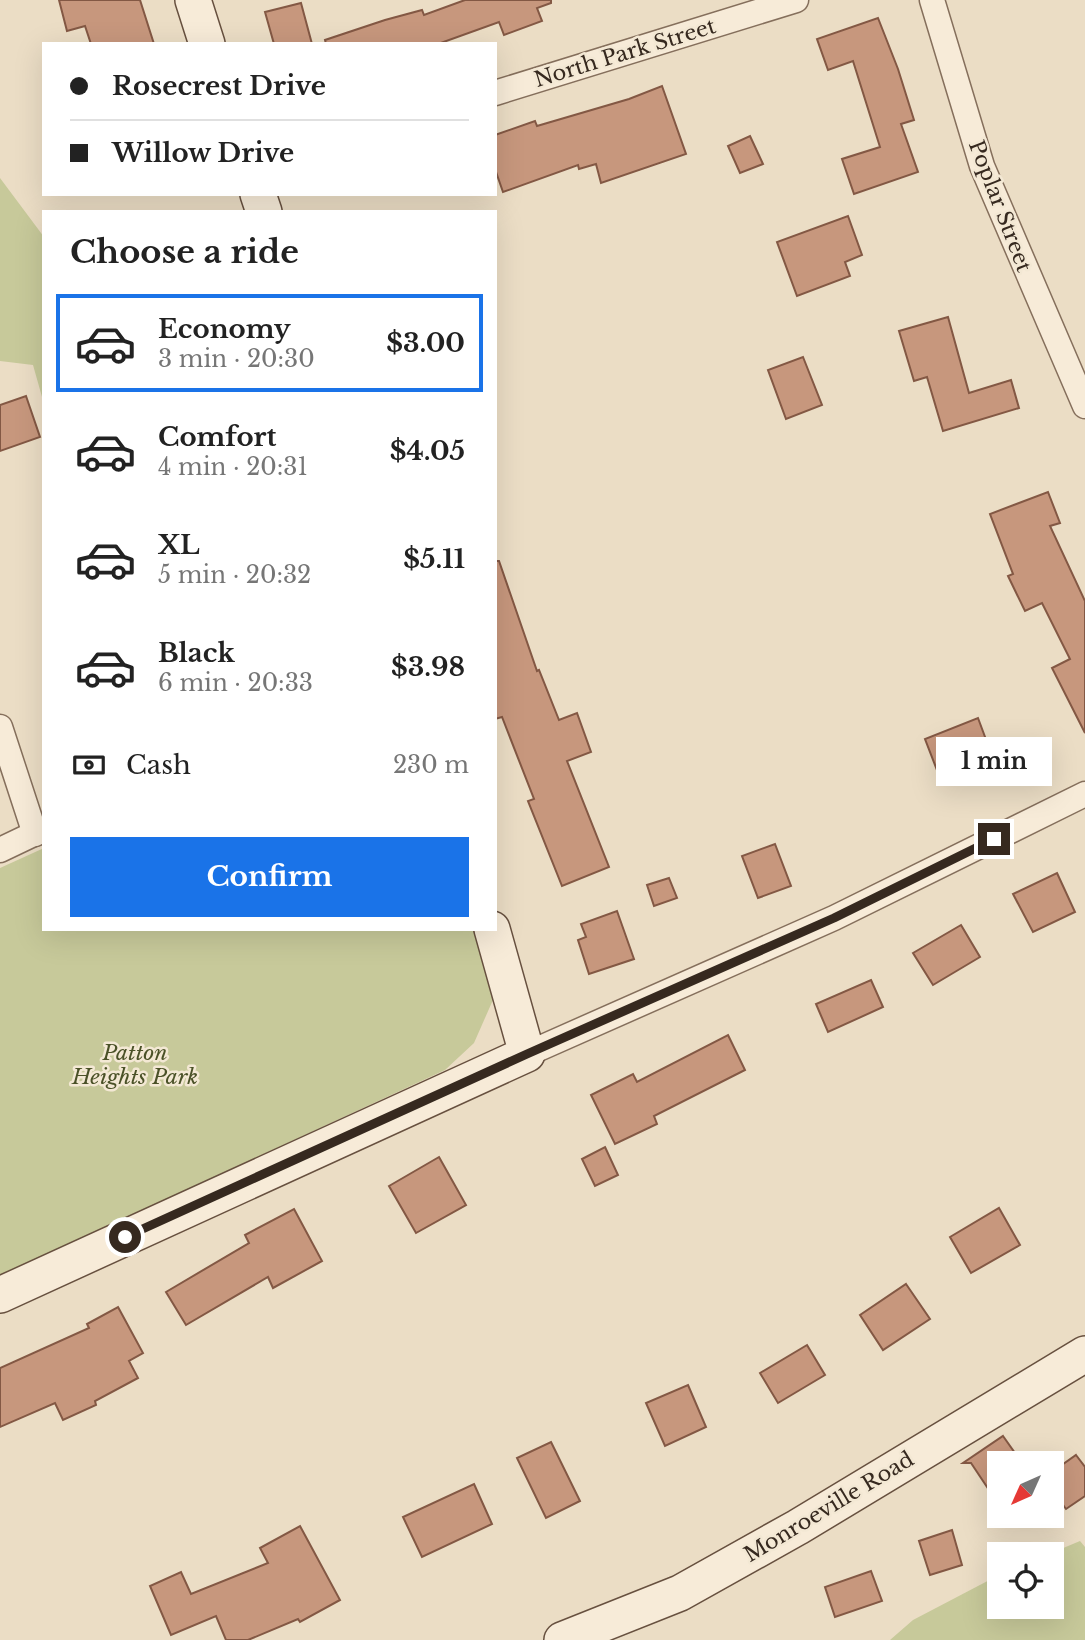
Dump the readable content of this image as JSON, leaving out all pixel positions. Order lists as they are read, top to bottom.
{
  "streets": {
    "street": ["North Park Street", "Poplar Street", "Monroeville Road"]
  },
  "parks": ["Patton Heights Park"],
  "north": "bottom left",
  "page": {
    "banner": ["Rosecrest Drive", "Willow Drive"],
    "heading": "Choose a ride",
    "list": [
      {
        "name": "Economy",
        "note": "3 min · 20:30",
        "value": "$3.00"
      },
      {
        "name": "Comfort",
        "note": "4 min · 20:31",
        "value": "$4.05"
      },
      {
        "name": "XL",
        "note": "5 min · 20:32",
        "value": "$5.11"
      },
      {
        "name": "Black",
        "note": "6 min · 20:33",
        "value": "$3.98"
      }
    ],
    "pay": ["Cash", "230 m"],
    "bubble": "1 min",
    "buttons": "Confirm"
  }
}
